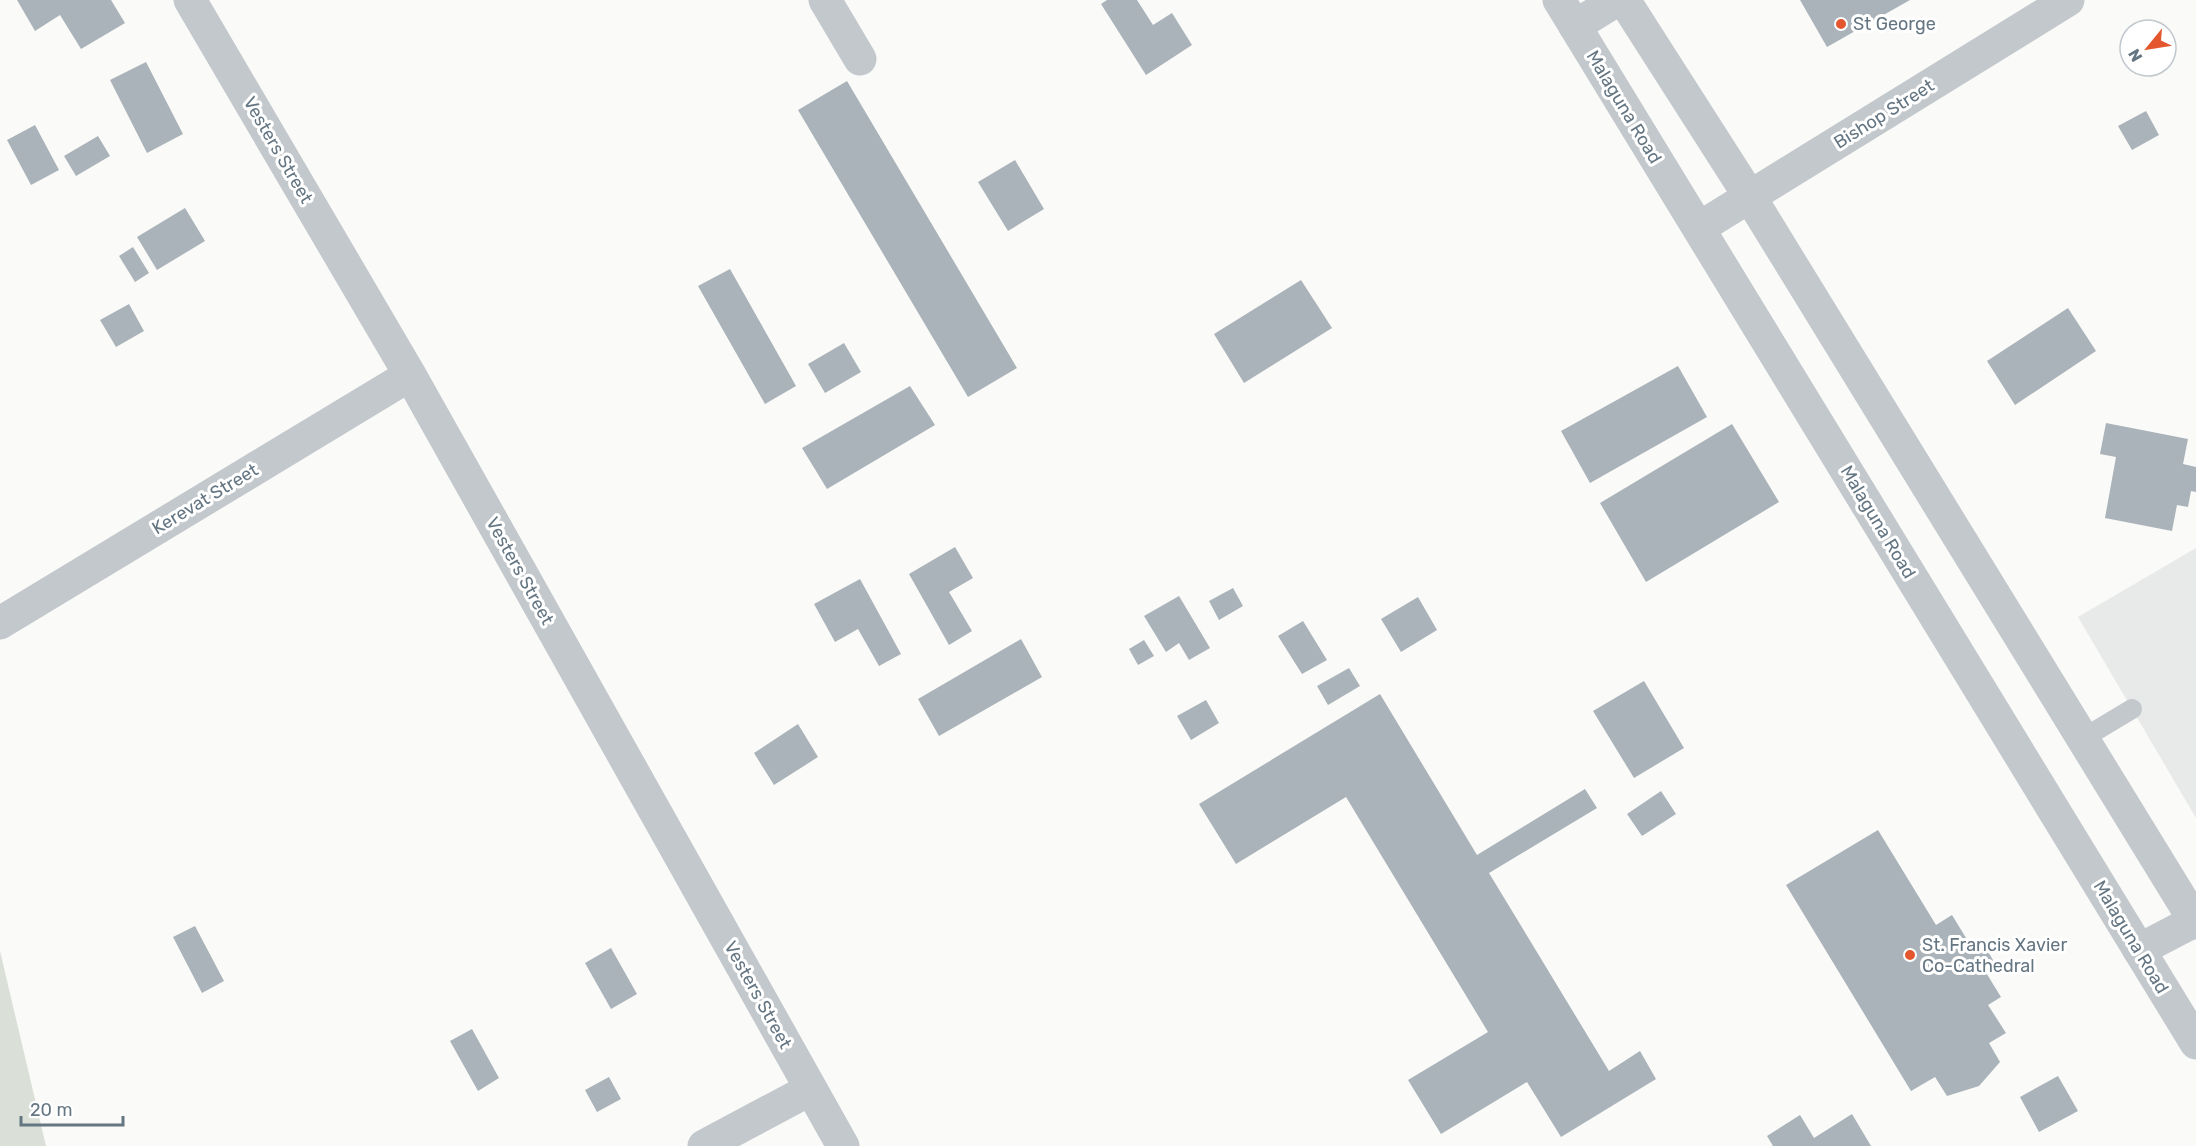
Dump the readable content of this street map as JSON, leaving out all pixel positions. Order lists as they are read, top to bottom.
{
  "streets": {
    "street": [
      "Malaguna Road",
      "Bishop Street",
      "Vesters Street",
      "Kerevat Street"
    ]
  },
  "crossings": [
    ["Malaguna Road", "Bishop Street"],
    ["Vesters Street", "Kerevat Street"]
  ],
  "places": ["St George", "St. Francis Xavier Co-Cathedral"],
  "scale_bar": "20 m",
  "north": "bottom left"
}
